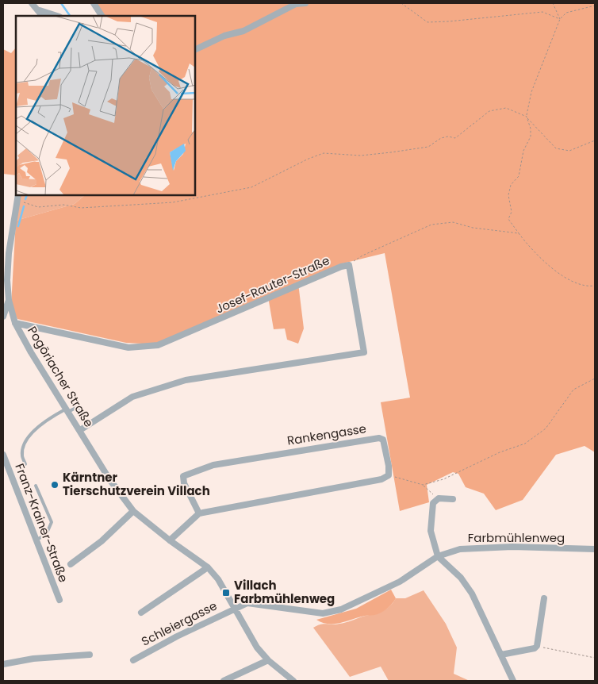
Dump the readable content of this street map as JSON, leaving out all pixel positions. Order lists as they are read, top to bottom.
{
  "streets": {
    "street": [
      "Josef-Rauter-Straße",
      "Pogöriacher Straße",
      "Rankengasse",
      "Franz-Krainer-Straße",
      "Farbmühlenweg",
      "Schleiergasse"
    ]
  },
  "crossings": [
    ["Josef-Rauter-Straße", "Pogöriacher Straße"],
    ["Pogöriacher Straße", "Farbmühlenweg"],
    ["Pogöriacher Straße", "Schleiergasse"],
    ["Farbmühlenweg", "Schleiergasse"]
  ],
  "places": {
    "other": ["Kärntner Tierschutzverein Villach"],
    "transit": ["Villach Farbmühlenweg"]
  }
}
